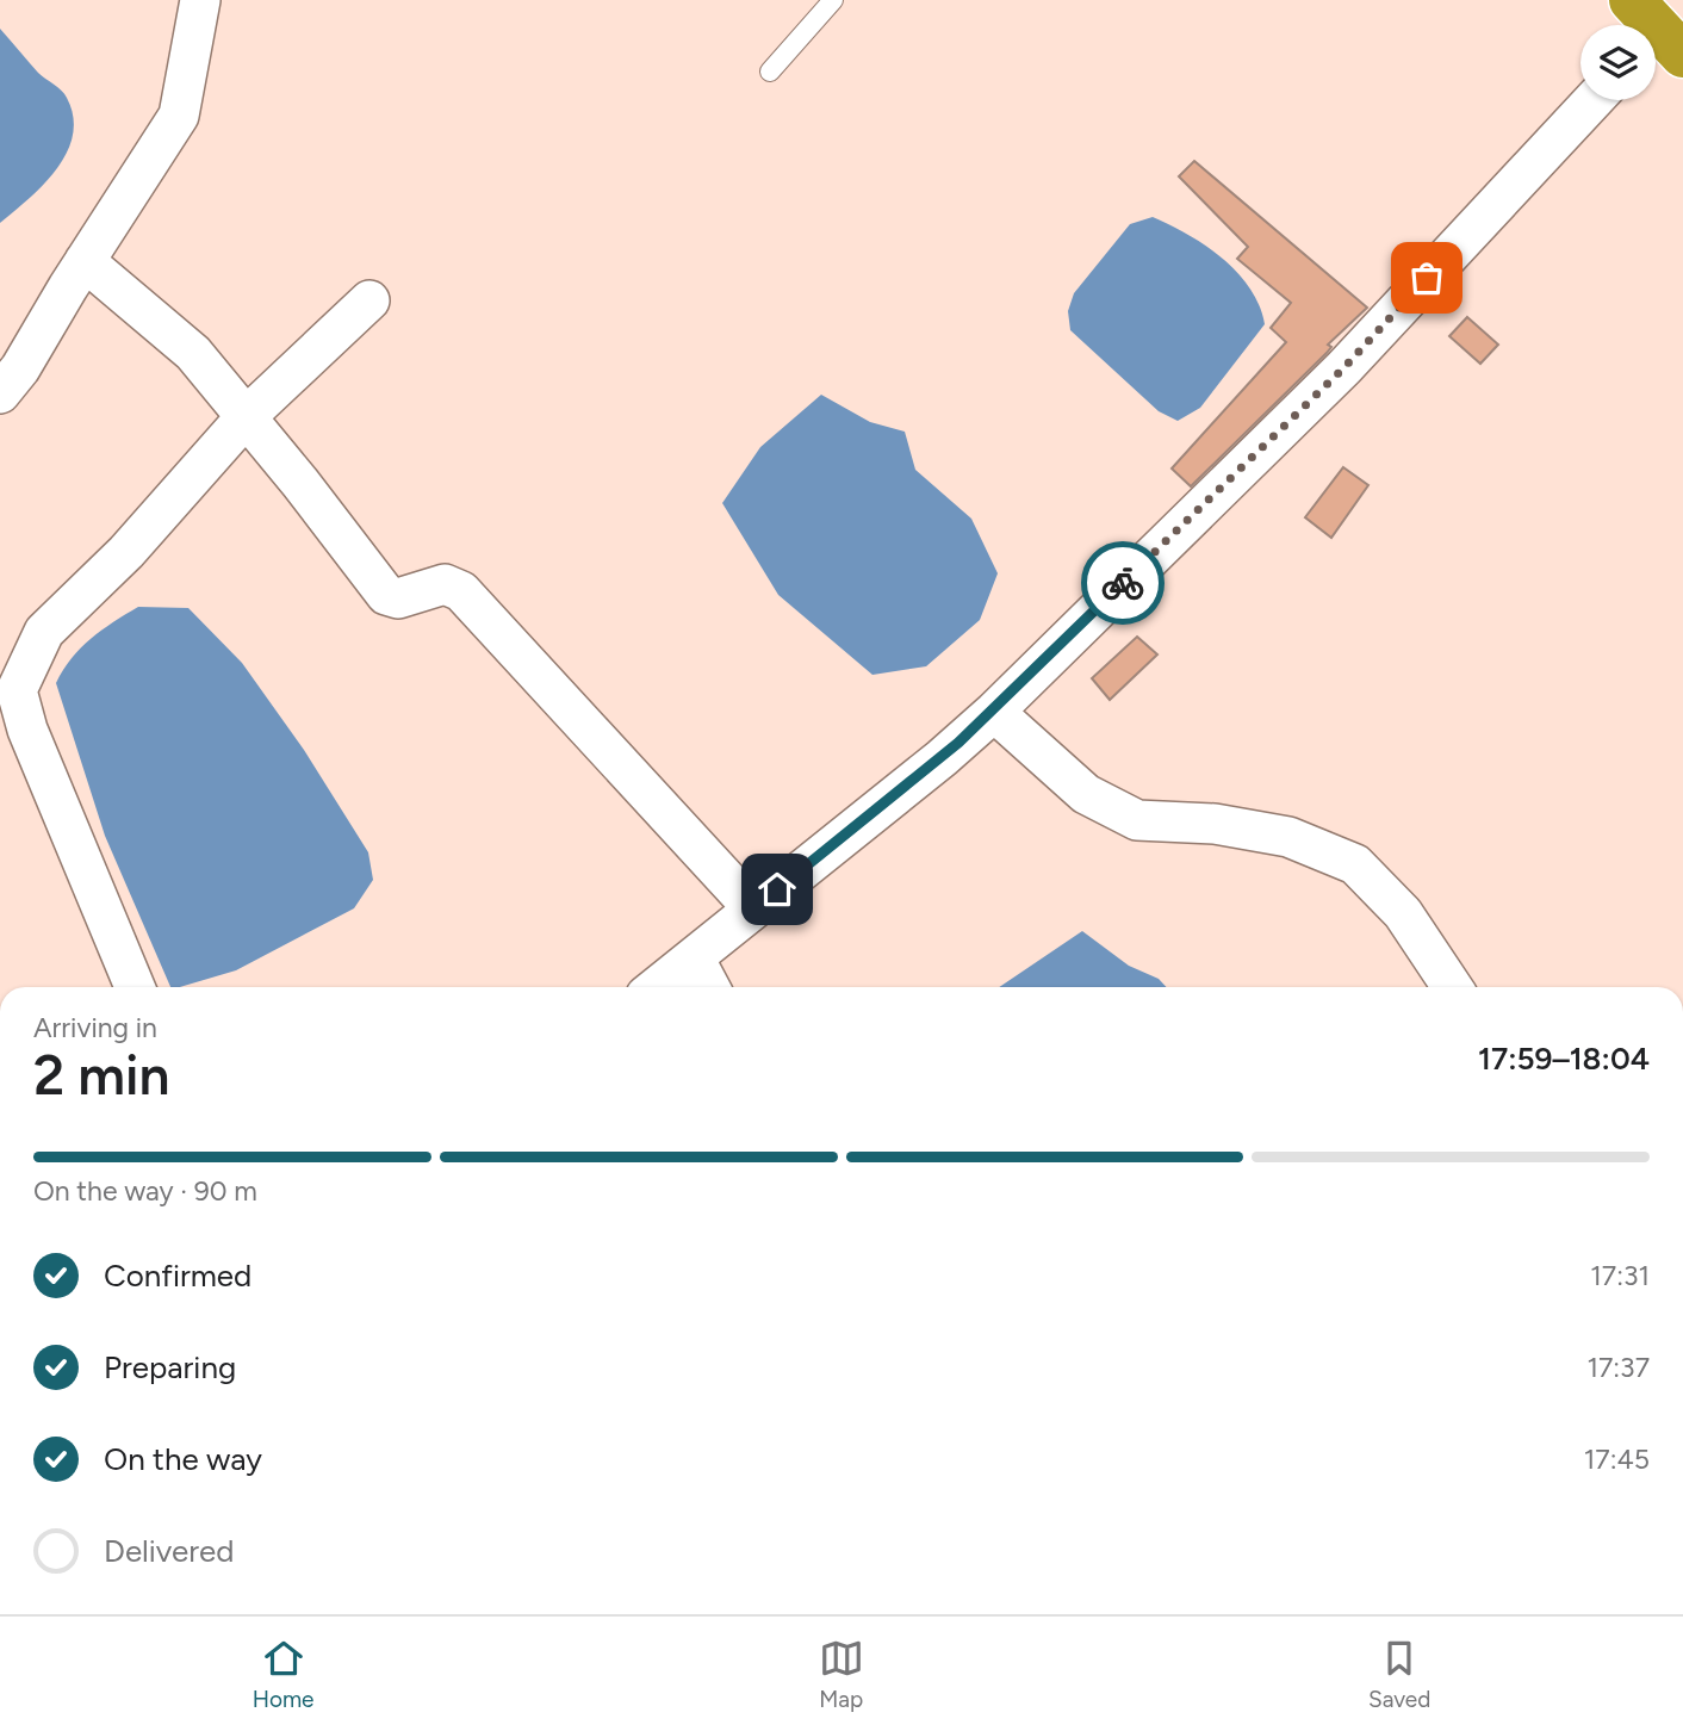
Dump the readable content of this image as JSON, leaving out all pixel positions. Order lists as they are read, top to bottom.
{
  "page": {
    "heading": ["2 min", "Arriving in", "17:59–18:04"],
    "bar": "On the way · 90 m",
    "list": [
      ["Confirmed", "17:31"],
      ["Preparing", "17:37"],
      ["On the way", "17:45"],
      "Delivered"
    ],
    "tabs": ["Home", "Map", "Saved"]
  }
}
